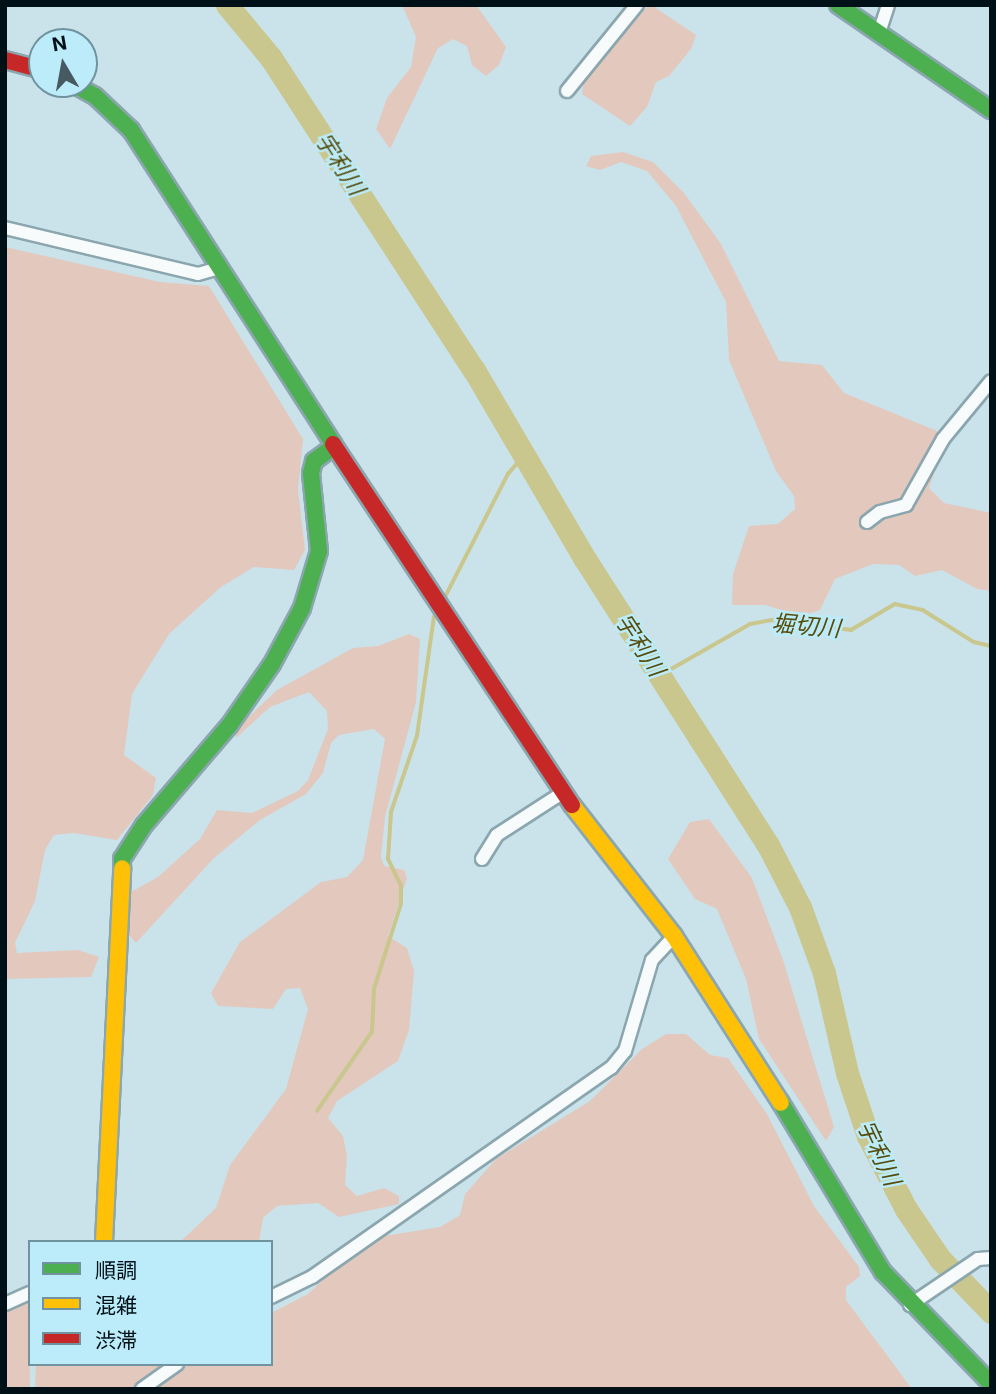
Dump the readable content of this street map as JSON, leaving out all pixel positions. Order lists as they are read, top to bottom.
{
  "water": ["宇利川", "堀切川"],
  "legend": ["順調", "混雑", "渋滞"],
  "north": "top"
}
